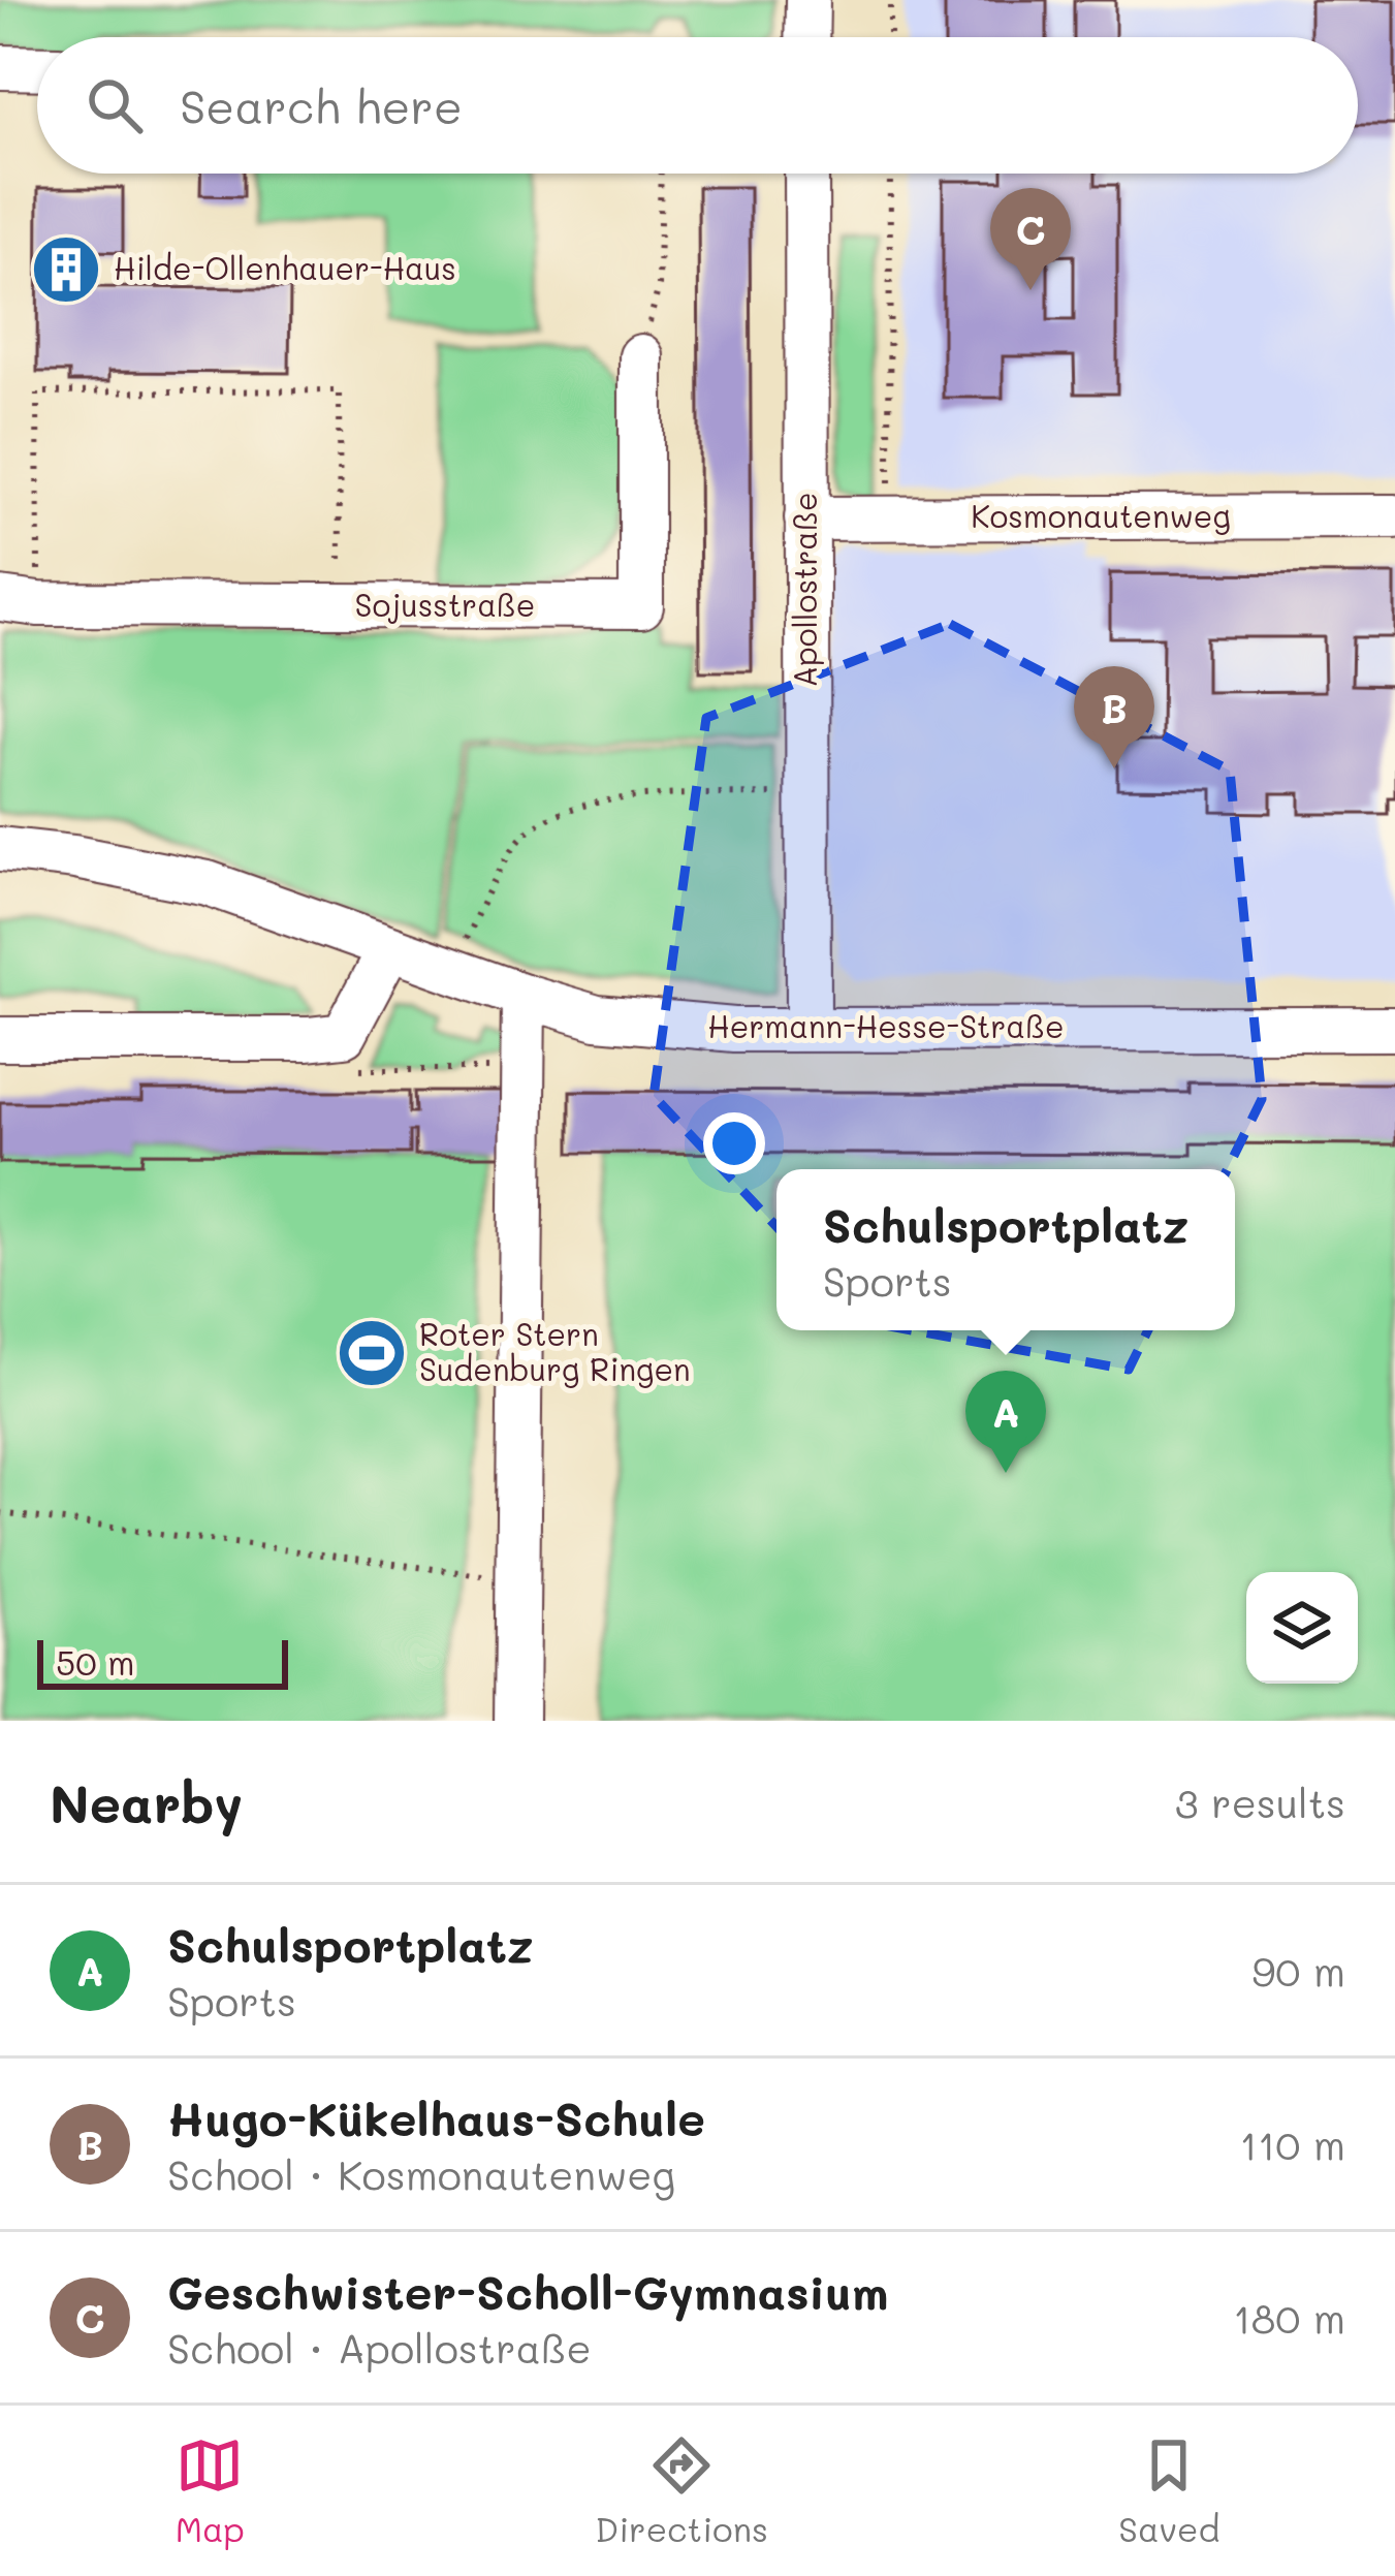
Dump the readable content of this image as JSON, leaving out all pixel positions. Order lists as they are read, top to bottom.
{
  "streets": {
    "street": [
      "Kosmonautenweg",
      "Apollostraße",
      "Sojusstraße",
      "Hermann-Hesse-Straße"
    ]
  },
  "crossings": [
    ["Kosmonautenweg", "Apollostraße"],
    ["Apollostraße", "Hermann-Hesse-Straße"]
  ],
  "places": {
    "building": ["Hilde-Ollenhauer-Haus"],
    "sports": ["Roter Stern Sudenburg Ringen"]
  },
  "scale_bar": "50 m",
  "page": {
    "search": "Search here",
    "pins": ["C", "B", "A"],
    "popup": ["Schulsportplatz", "Sports"],
    "scale": "50 m",
    "heading": ["Nearby", "3 results"],
    "list": [
      {
        "mark": "A",
        "name": "Schulsportplatz",
        "note": "Sports",
        "value": "90 m"
      },
      {
        "mark": "B",
        "name": "Hugo-Kükelhaus-Schule",
        "note": "School · Kosmonautenweg",
        "value": "110 m"
      },
      {
        "mark": "C",
        "name": "Geschwister-Scholl-Gymnasium",
        "note": "School · Apollostraße",
        "value": "180 m"
      }
    ],
    "nav": ["Map", "Directions", "Saved"]
  }
}
